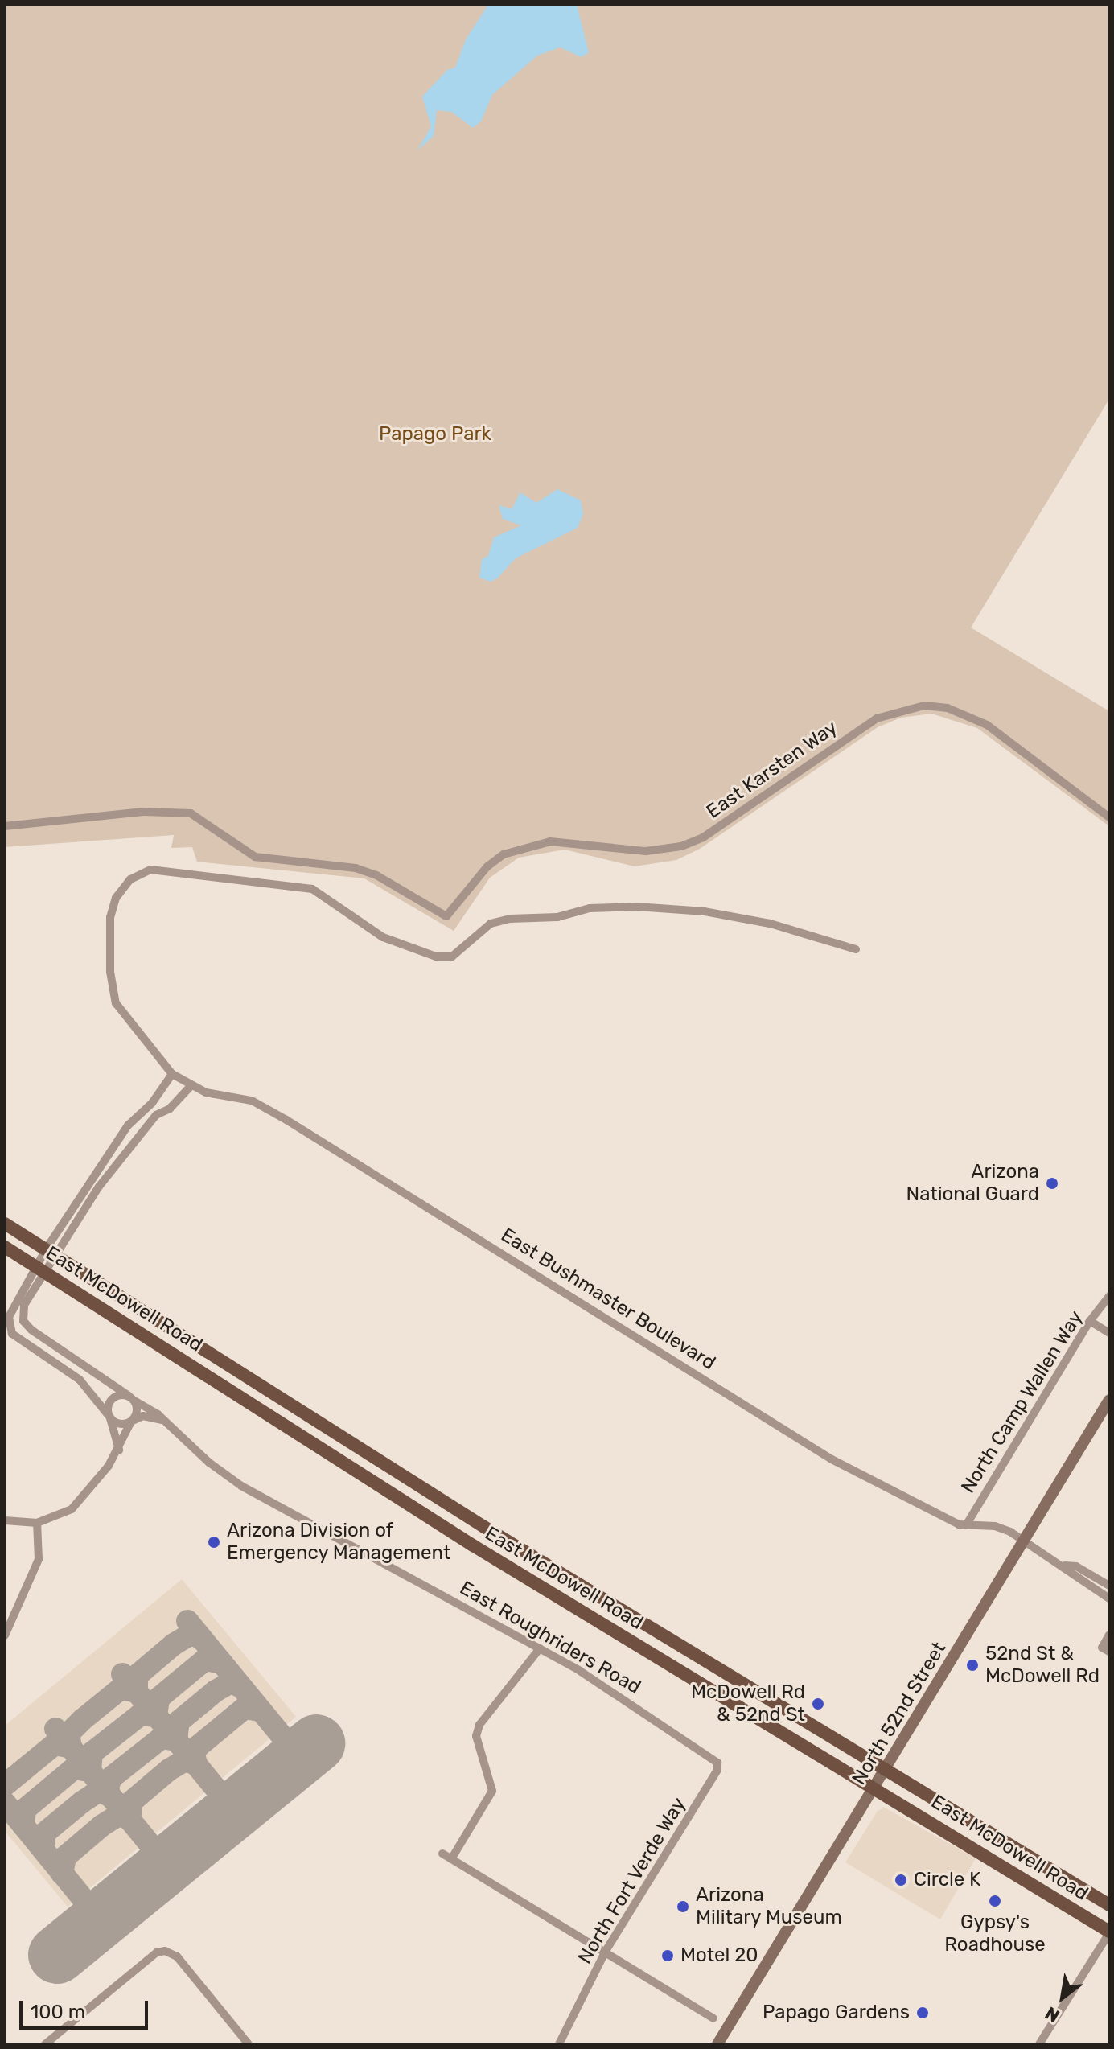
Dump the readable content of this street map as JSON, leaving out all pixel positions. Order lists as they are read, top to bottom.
{
  "streets": {
    "main road": ["East McDowell Road", "North 52nd Street"],
    "street": [
      "East Karsten Way",
      "East Bushmaster Boulevard",
      "North Camp Wallen Way",
      "East Roughriders Road",
      "North Fort Verde Way"
    ]
  },
  "crossings": [
    ["East McDowell Road", "North 52nd Street"],
    ["East Bushmaster Boulevard", "North Camp Wallen Way"],
    ["East Bushmaster Boulevard", "North 52nd Street"],
    ["East Roughriders Road", "North Fort Verde Way"]
  ],
  "parks": ["Papago Park"],
  "places": [
    "Arizona National Guard",
    "Arizona Division of Emergency Management",
    "52nd St & McDowell Rd",
    "McDowell Rd & 52nd St",
    "Circle K",
    "Gypsy's Roadhouse",
    "Arizona Military Museum",
    "Motel 20",
    "Papago Gardens"
  ],
  "scale_bar": "100 m",
  "north": "bottom left"
}
